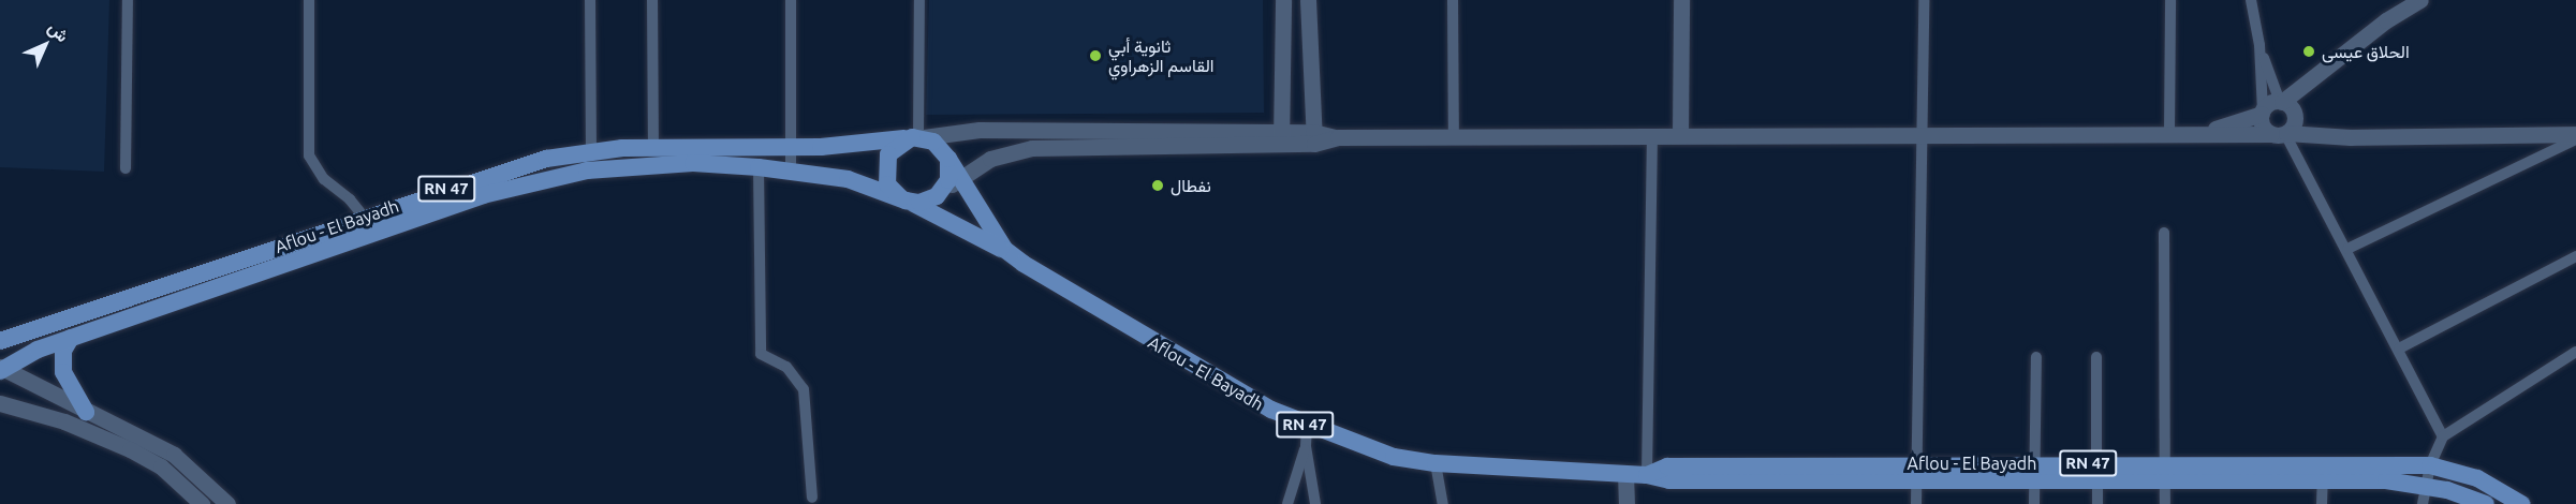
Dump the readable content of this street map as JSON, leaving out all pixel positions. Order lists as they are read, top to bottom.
{
  "streets": {
    "main road": ["RN 47", "Aflou - El Bayadh"]
  },
  "places": ["الحلاق عيسى", "ثانوية أبي القاسم الزهراوي", "نفطال"],
  "north": "top right"
}
